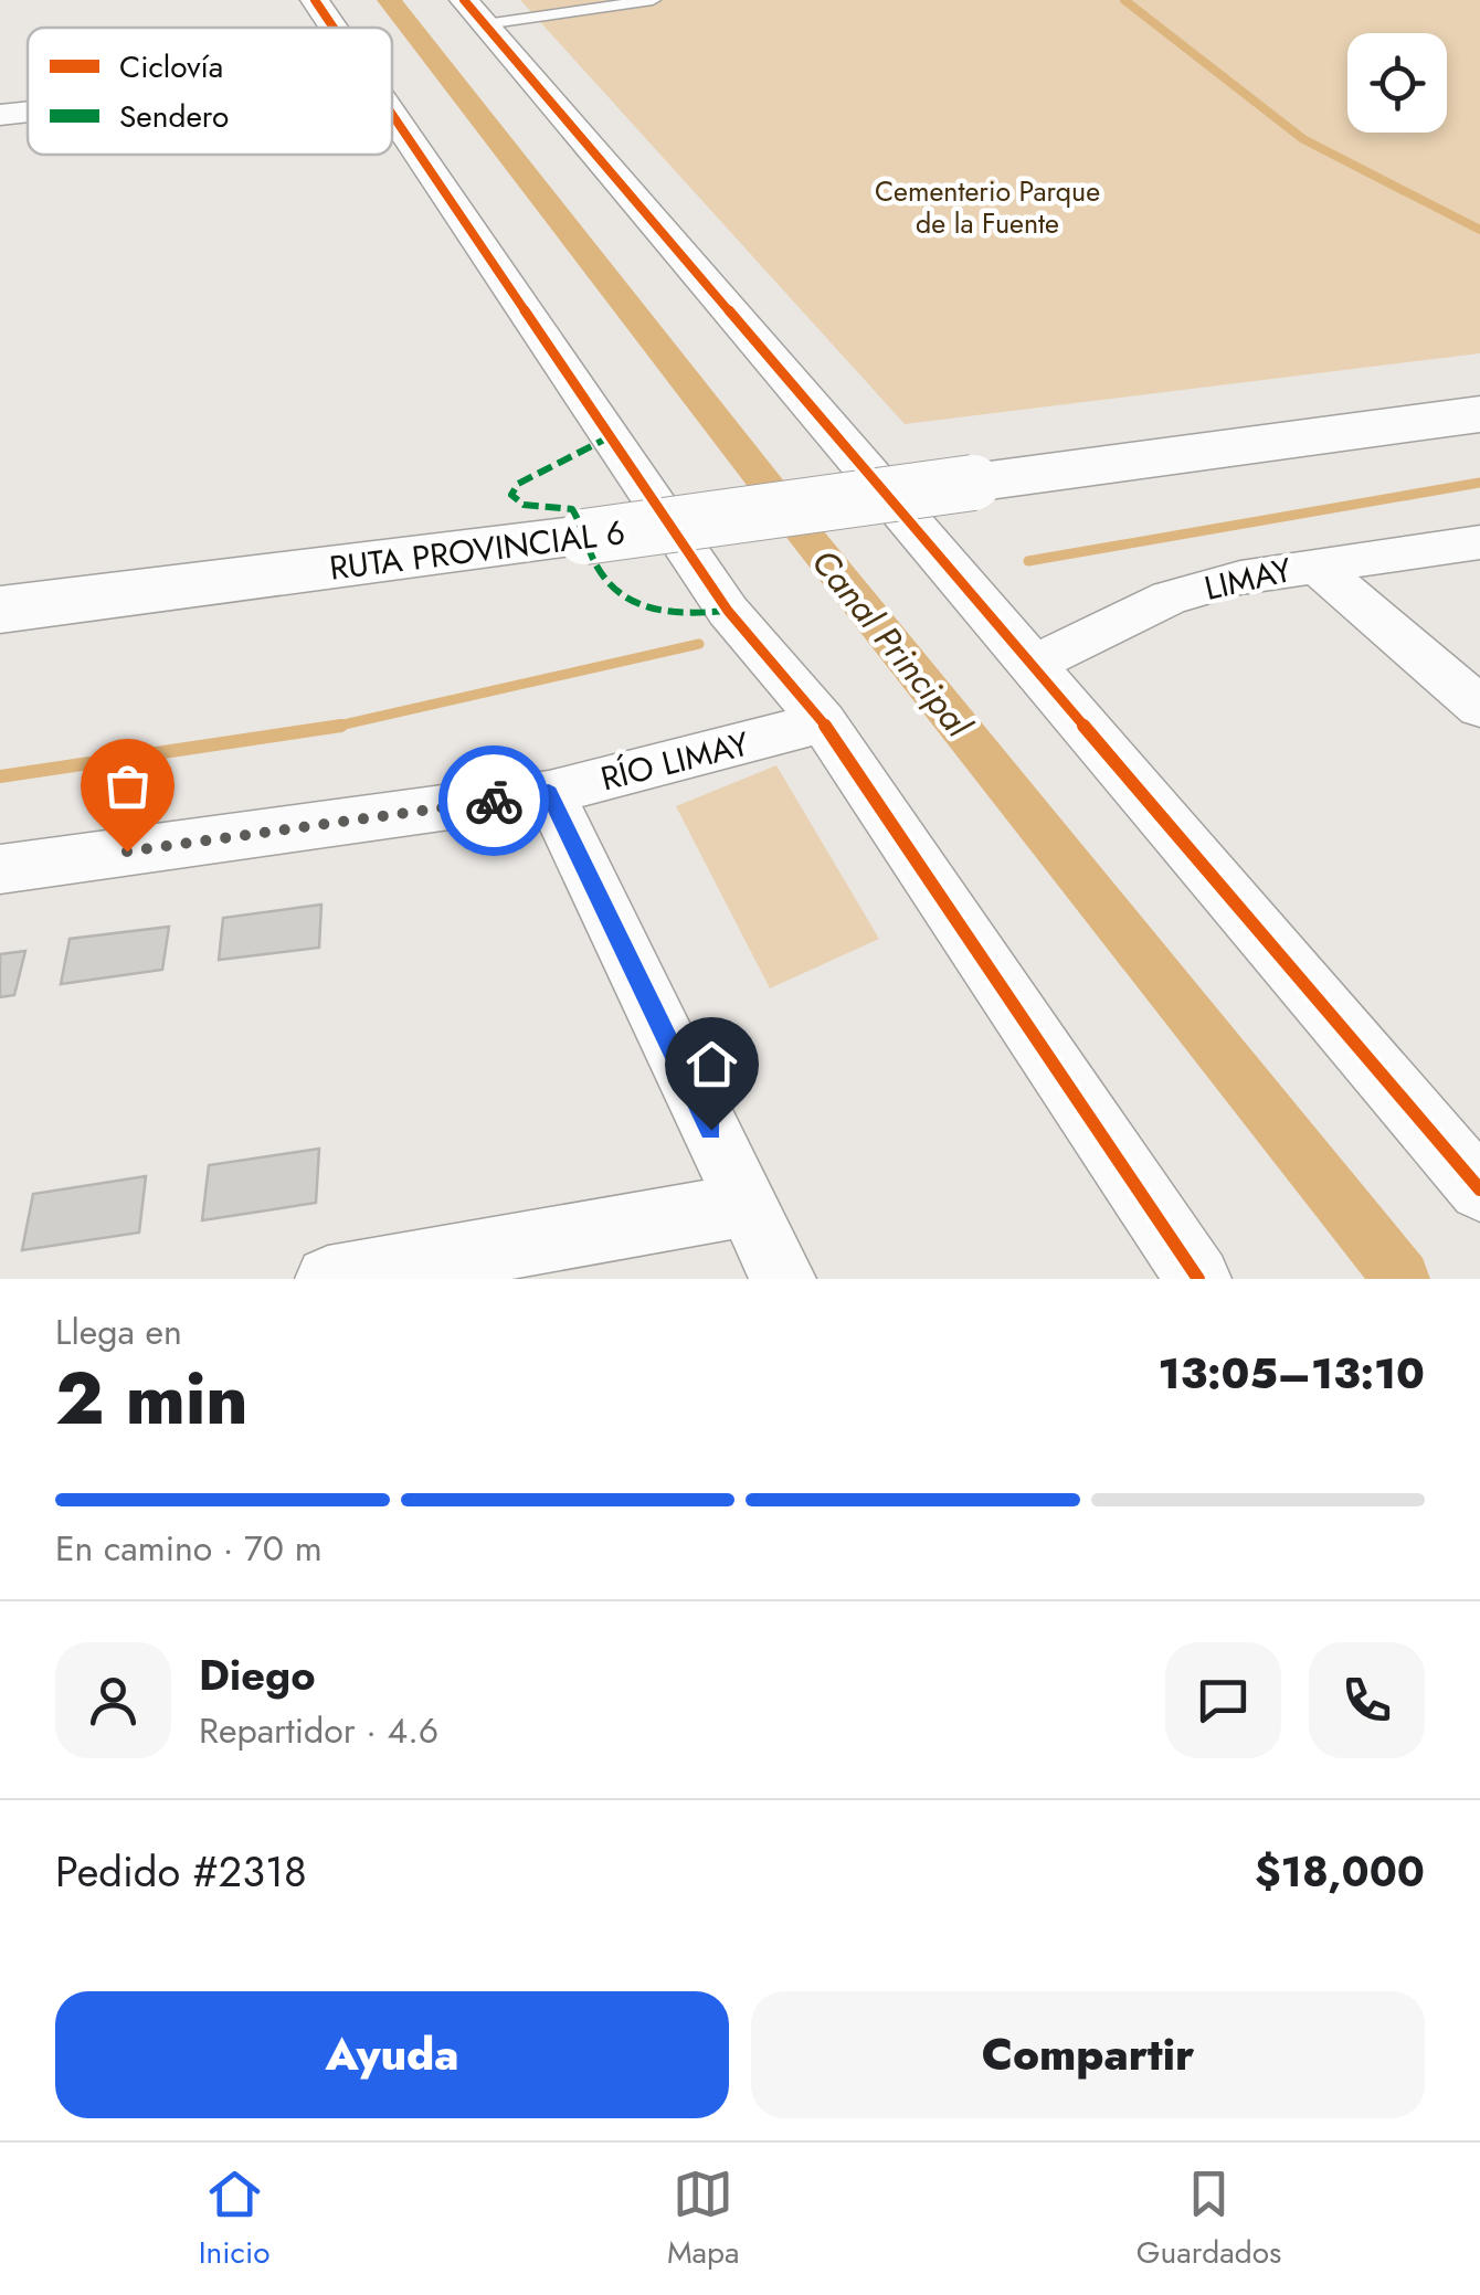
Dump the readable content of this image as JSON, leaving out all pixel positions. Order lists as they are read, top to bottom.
{
  "streets": {
    "main road": ["RUTA PROVINCIAL 6"],
    "street": ["LIMAY", "RÍO LIMAY"]
  },
  "water": ["Canal Principal"],
  "parks": ["Cementerio Parque de la Fuente"],
  "legend": ["Ciclovía", "Sendero"],
  "page": {
    "heading": ["2 min", "Llega en", "13:05–13:10"],
    "panel": [
      "Diego",
      "Repartidor · 4.6",
      "Pedido #2318",
      "$18,000"
    ],
    "bar": "En camino · 70 m",
    "buttons": ["Ayuda", "Compartir"],
    "tabs": ["Inicio", "Mapa", "Guardados"]
  }
}
